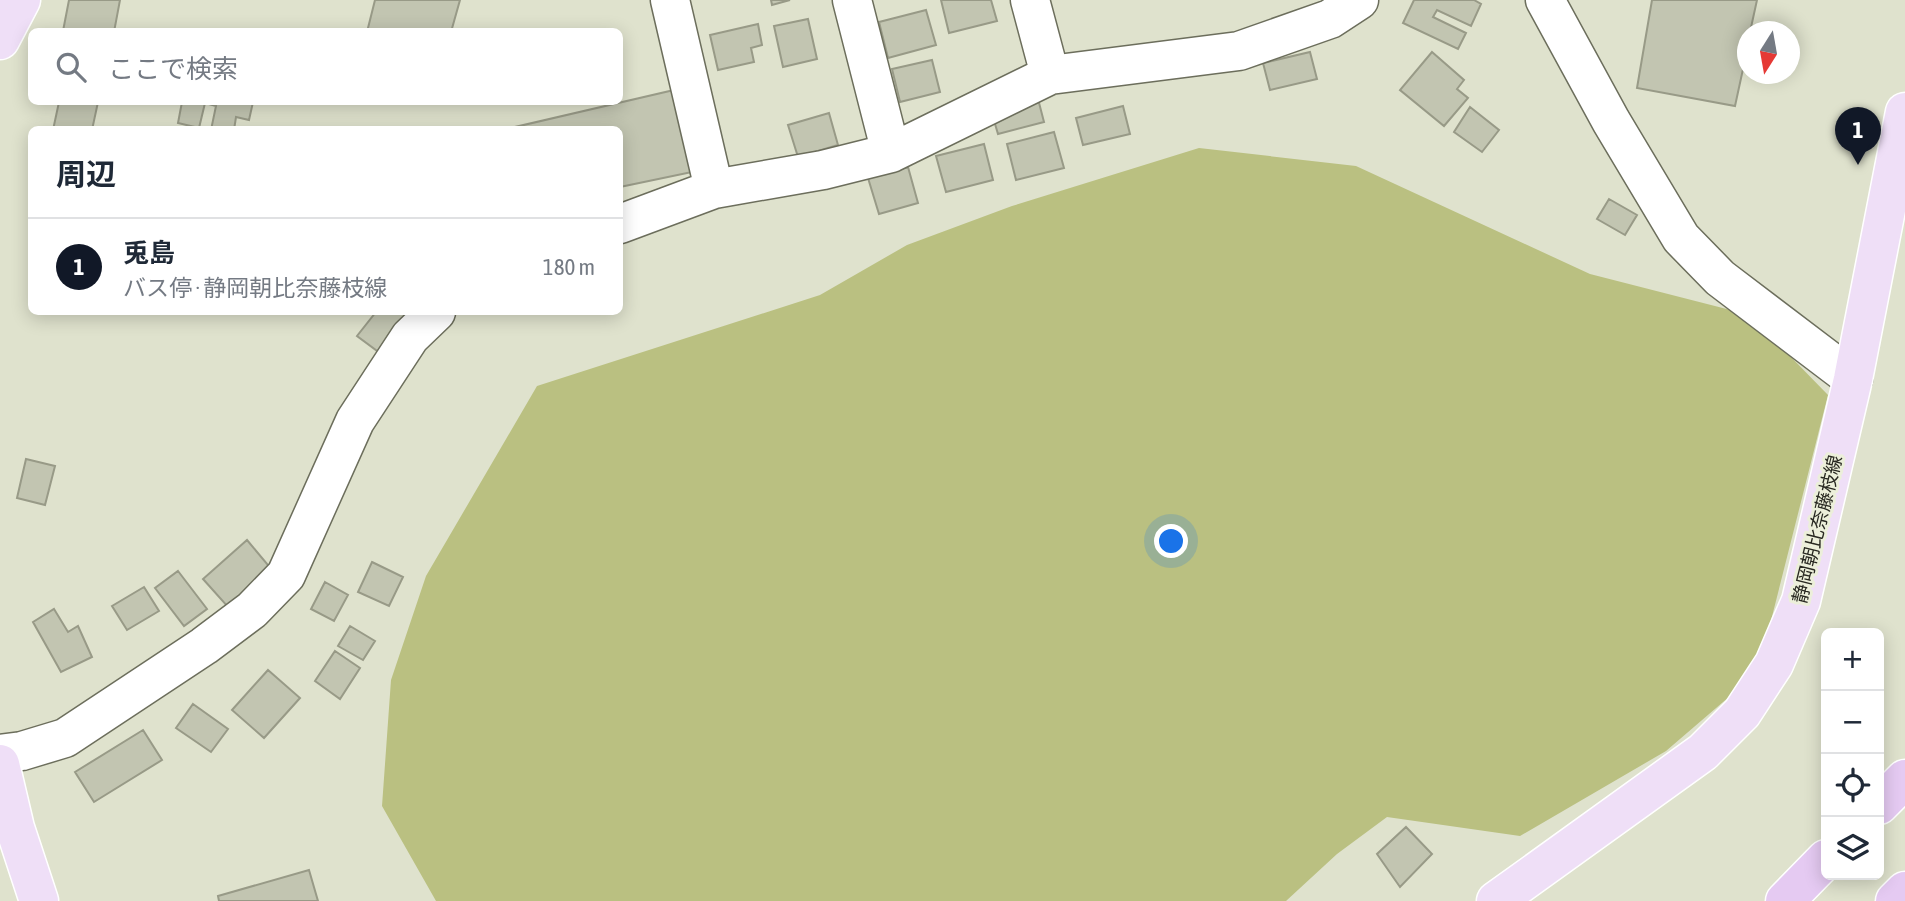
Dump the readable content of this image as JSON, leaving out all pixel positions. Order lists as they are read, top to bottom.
{
  "streets": {
    "main road": ["静岡朝比奈藤枝線"]
  },
  "north": "bottom",
  "page": {
    "search": "ここで検索",
    "pins": "1",
    "heading": "周辺",
    "list": [
      {
        "mark": "1",
        "name": "兎島",
        "note": "バス停 · 静岡朝比奈藤枝線",
        "value": "180 m"
      }
    ],
    "map_buttons": ["+", "−"]
  }
}
